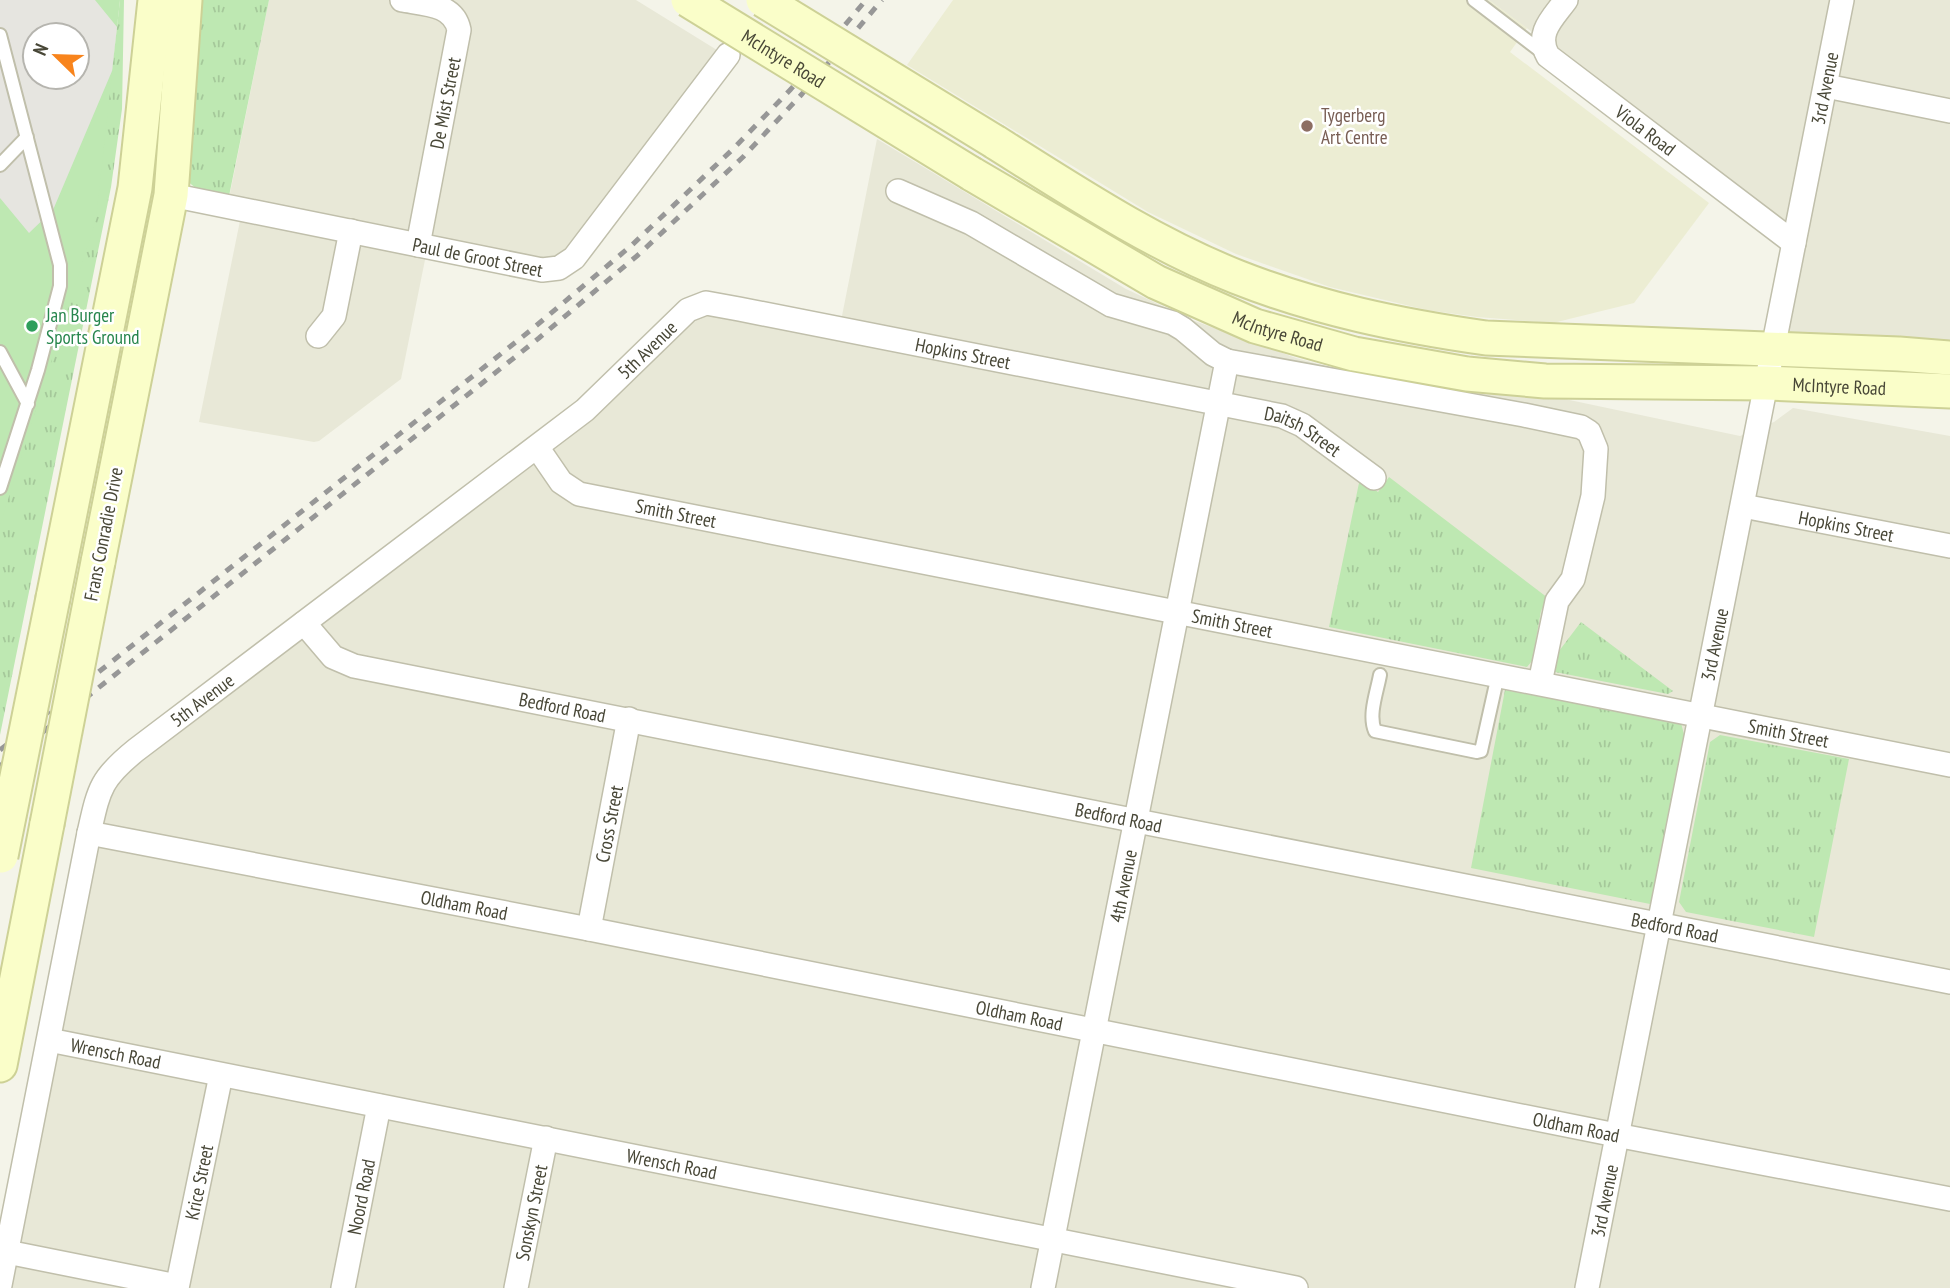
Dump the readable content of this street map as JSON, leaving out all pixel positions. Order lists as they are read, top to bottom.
{
  "streets": {
    "main road": ["McIntyre Road", "Frans Conradie Drive"],
    "street": [
      "3rd Avenue",
      "De Mist Street",
      "Viola Road",
      "Paul de Groot Street",
      "5th Avenue",
      "Hopkins Street",
      "Daitsh Street",
      "Smith Street",
      "Bedford Road",
      "Cross Street",
      "4th Avenue",
      "Oldham Road",
      "Wrensch Road",
      "Krice Street",
      "Noord Road",
      "Sonskyn Street"
    ]
  },
  "crossings": [
    ["McIntyre Road", "3rd Avenue"],
    ["3rd Avenue", "Viola Road"],
    ["3rd Avenue", "Hopkins Street"],
    ["3rd Avenue", "Smith Street"],
    ["3rd Avenue", "Bedford Road"],
    ["3rd Avenue", "Oldham Road"],
    ["De Mist Street", "Paul de Groot Street"],
    ["Paul de Groot Street", "Frans Conradie Drive"],
    ["5th Avenue", "Hopkins Street"],
    ["5th Avenue", "Smith Street"],
    ["5th Avenue", "Bedford Road"],
    ["5th Avenue", "Oldham Road"],
    ["5th Avenue", "Wrensch Road"],
    ["Hopkins Street", "Daitsh Street"],
    ["Hopkins Street", "4th Avenue"],
    ["Daitsh Street", "4th Avenue"],
    ["Smith Street", "4th Avenue"],
    ["Bedford Road", "Cross Street"],
    ["Bedford Road", "4th Avenue"],
    ["Cross Street", "Oldham Road"],
    ["4th Avenue", "Oldham Road"],
    ["4th Avenue", "Wrensch Road"],
    ["Wrensch Road", "Krice Street"],
    ["Wrensch Road", "Noord Road"],
    ["Wrensch Road", "Sonskyn Street"]
  ],
  "places": ["Tygerberg Art Centre", "Jan Burger Sports Ground"],
  "north": "top left"
}
